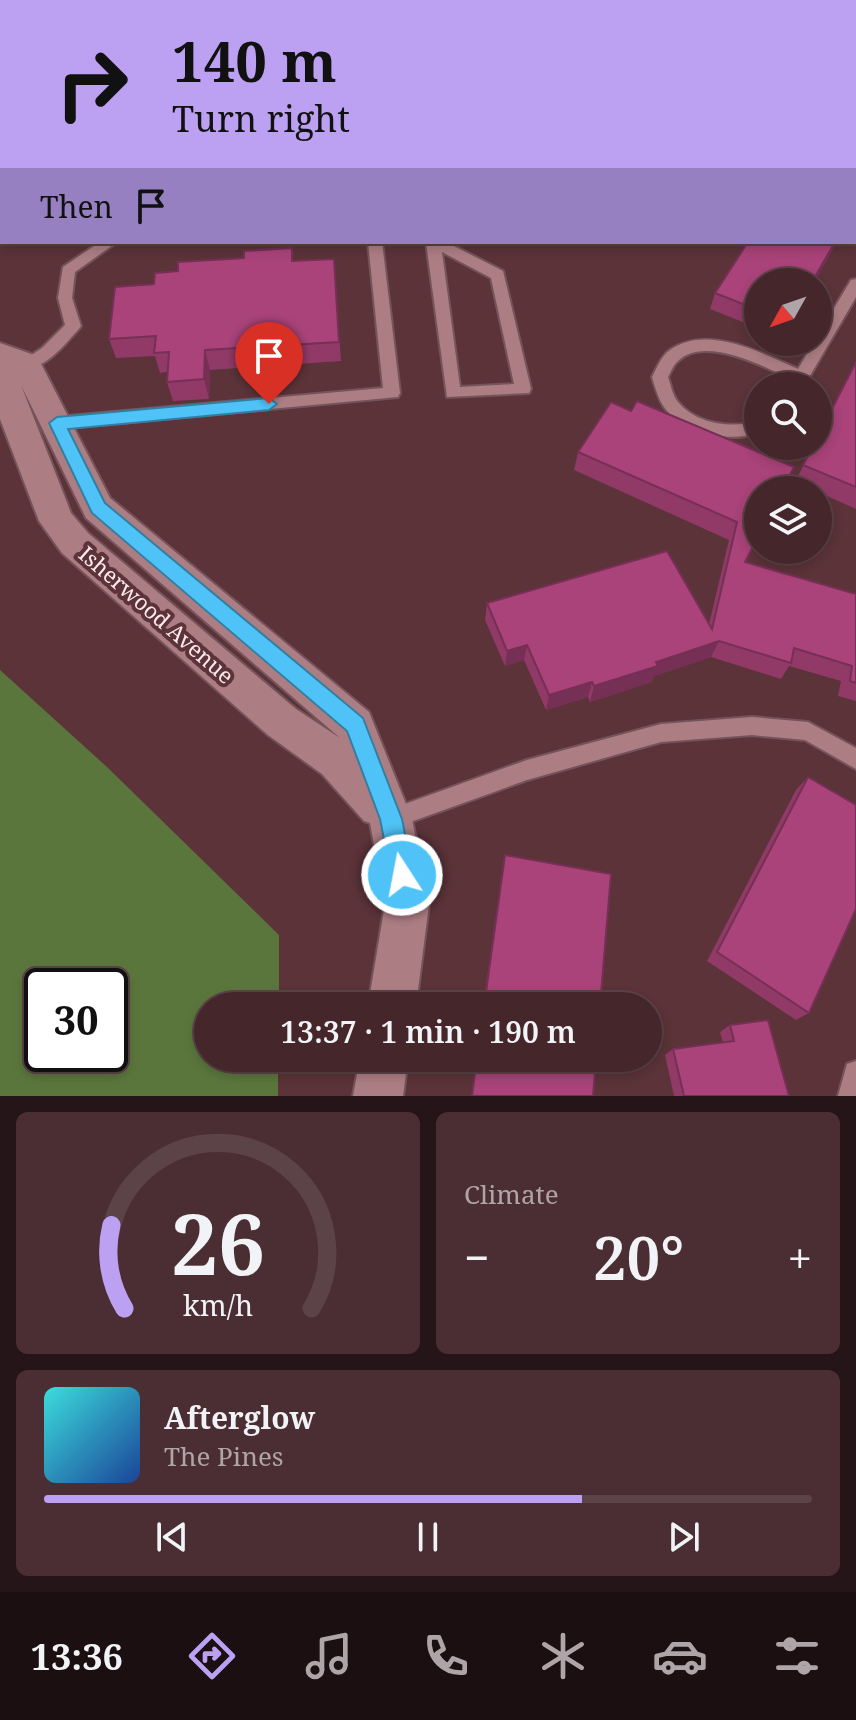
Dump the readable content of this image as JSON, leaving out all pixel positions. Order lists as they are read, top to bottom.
{
  "streets": {
    "street": ["Isherwood Avenue"]
  },
  "north": "bottom left",
  "page": {
    "turn": ["140 m", "Turn right"],
    "then": "Then",
    "limit": "30",
    "trip": "13:37 · 1 min · 190 m",
    "tile": "Climate",
    "heat": ["−", "20°", "+"],
    "song": ["Afterglow", "The Pines"],
    "tabs": "13:36",
    "gauge": ["26", "km/h"]
  }
}
